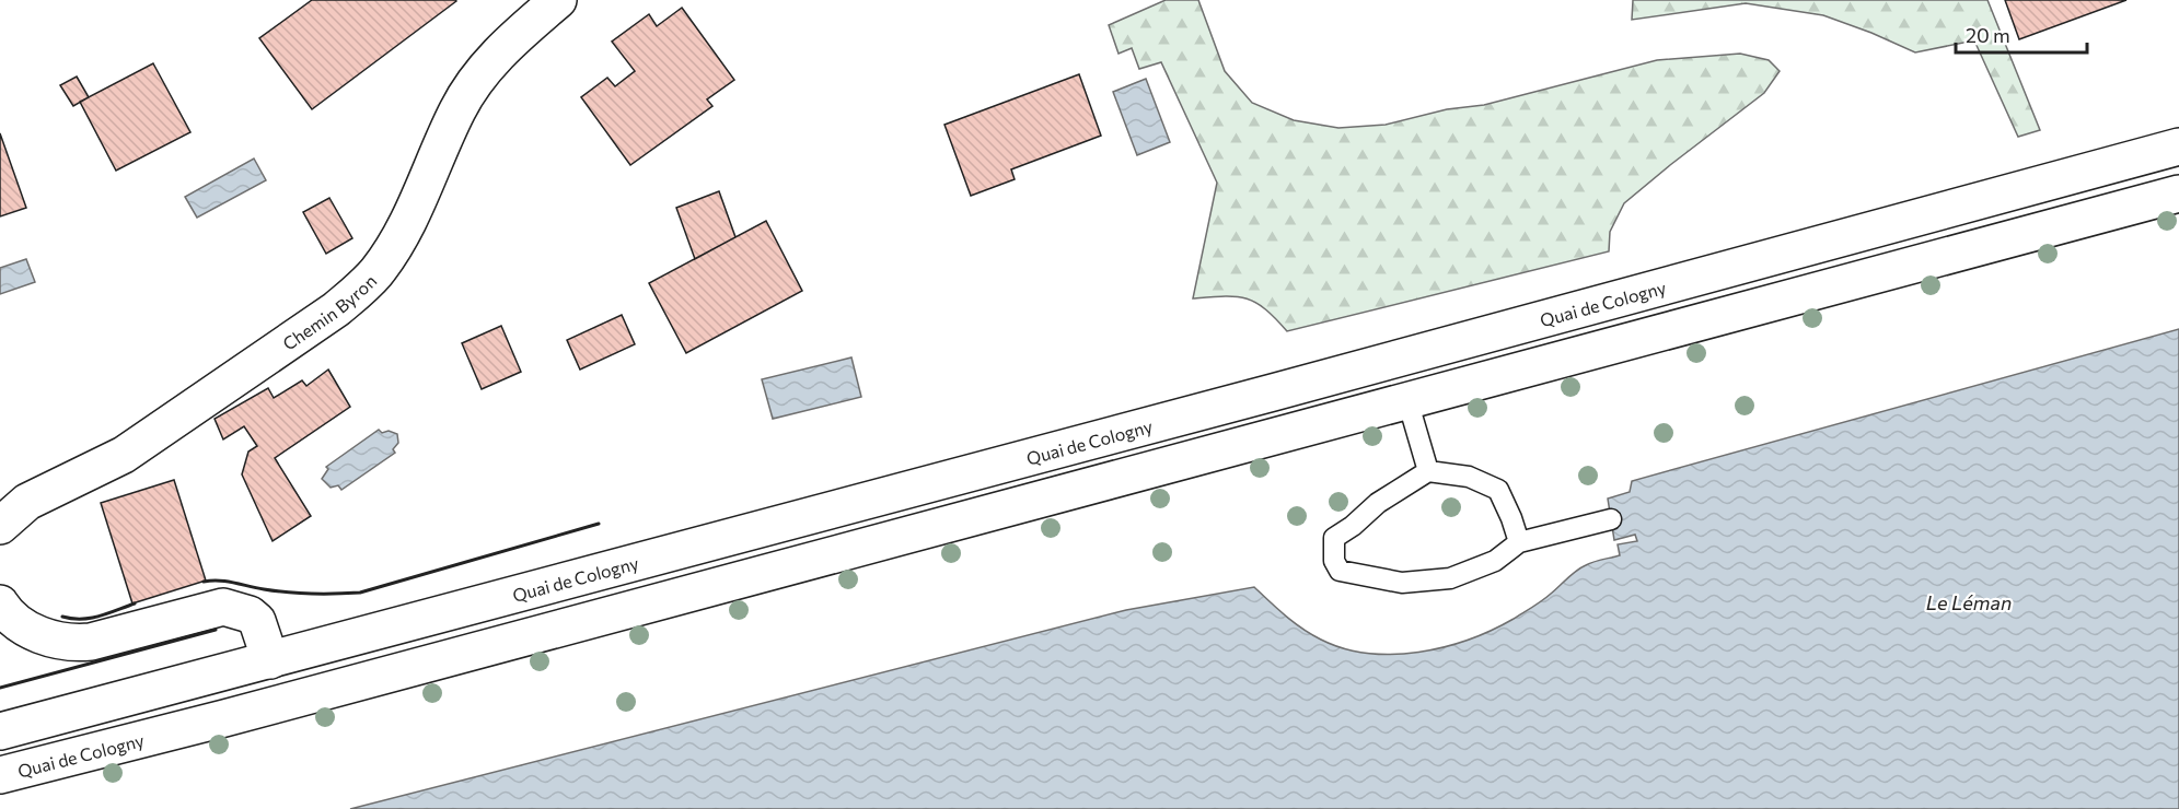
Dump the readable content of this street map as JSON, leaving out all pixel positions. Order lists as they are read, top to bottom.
{
  "streets": {
    "main road": ["Quai de Cologny", "Chemin Byron"]
  },
  "water": ["Le Léman"],
  "scale_bar": "20 m"
}
